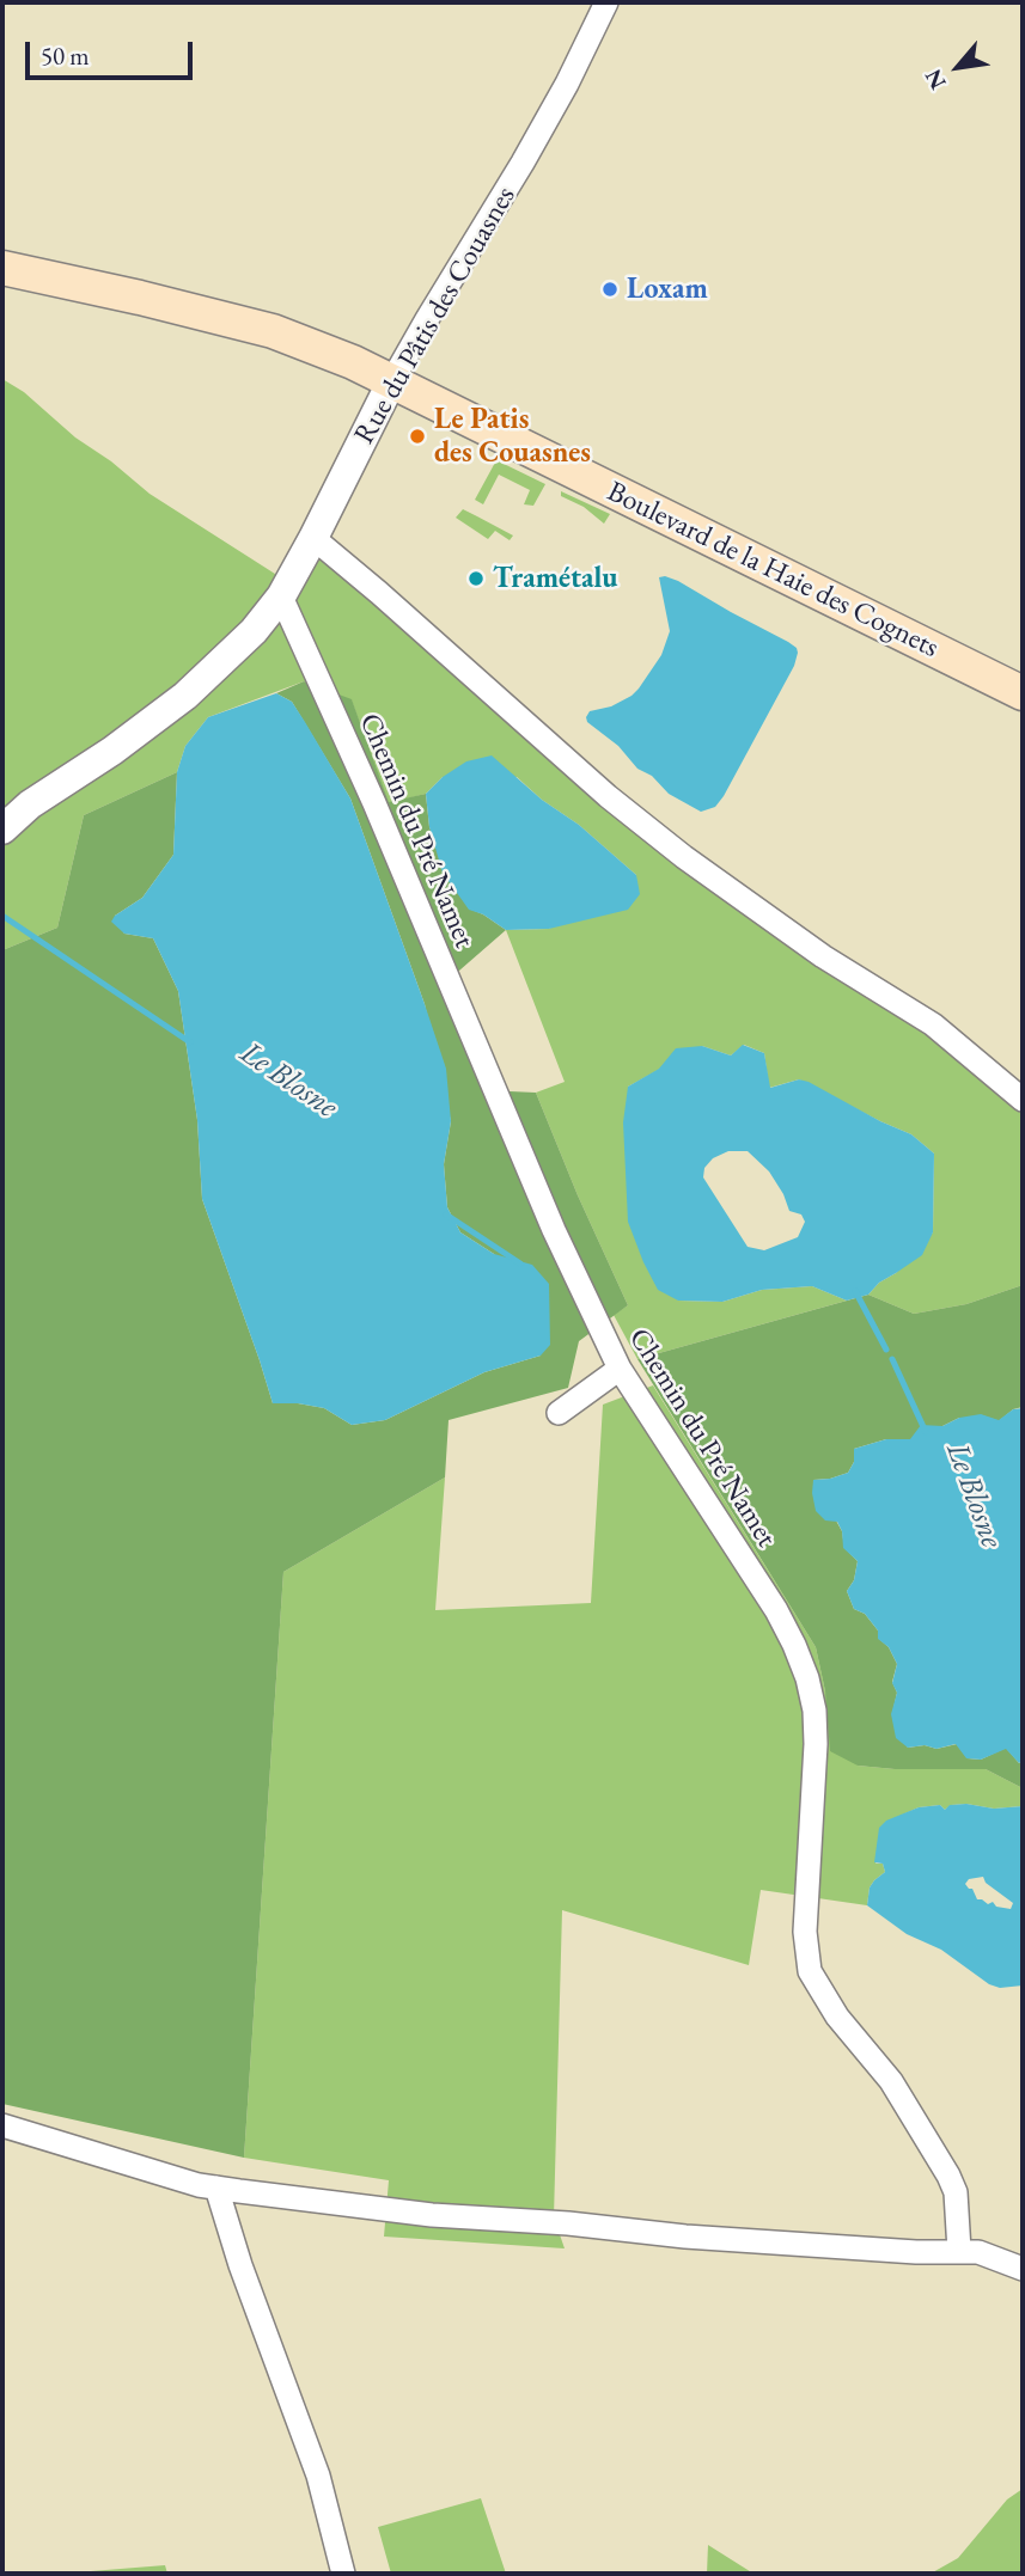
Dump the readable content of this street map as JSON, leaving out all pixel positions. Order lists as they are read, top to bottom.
{
  "streets": {
    "main road": ["Boulevard de la Haie des Cognets"],
    "street": ["Rue du Pâtis des Couasnes", "Chemin du Pré Namet"]
  },
  "crossings": [
    ["Rue du Pâtis des Couasnes", "Boulevard de la Haie des Cognets"],
    ["Rue du Pâtis des Couasnes", "Chemin du Pré Namet"]
  ],
  "water": ["Le Blosne"],
  "places": ["Loxam", "Le Patis des Couasnes", "Tramétalu"],
  "scale_bar": "50 m",
  "north": "bottom left"
}
